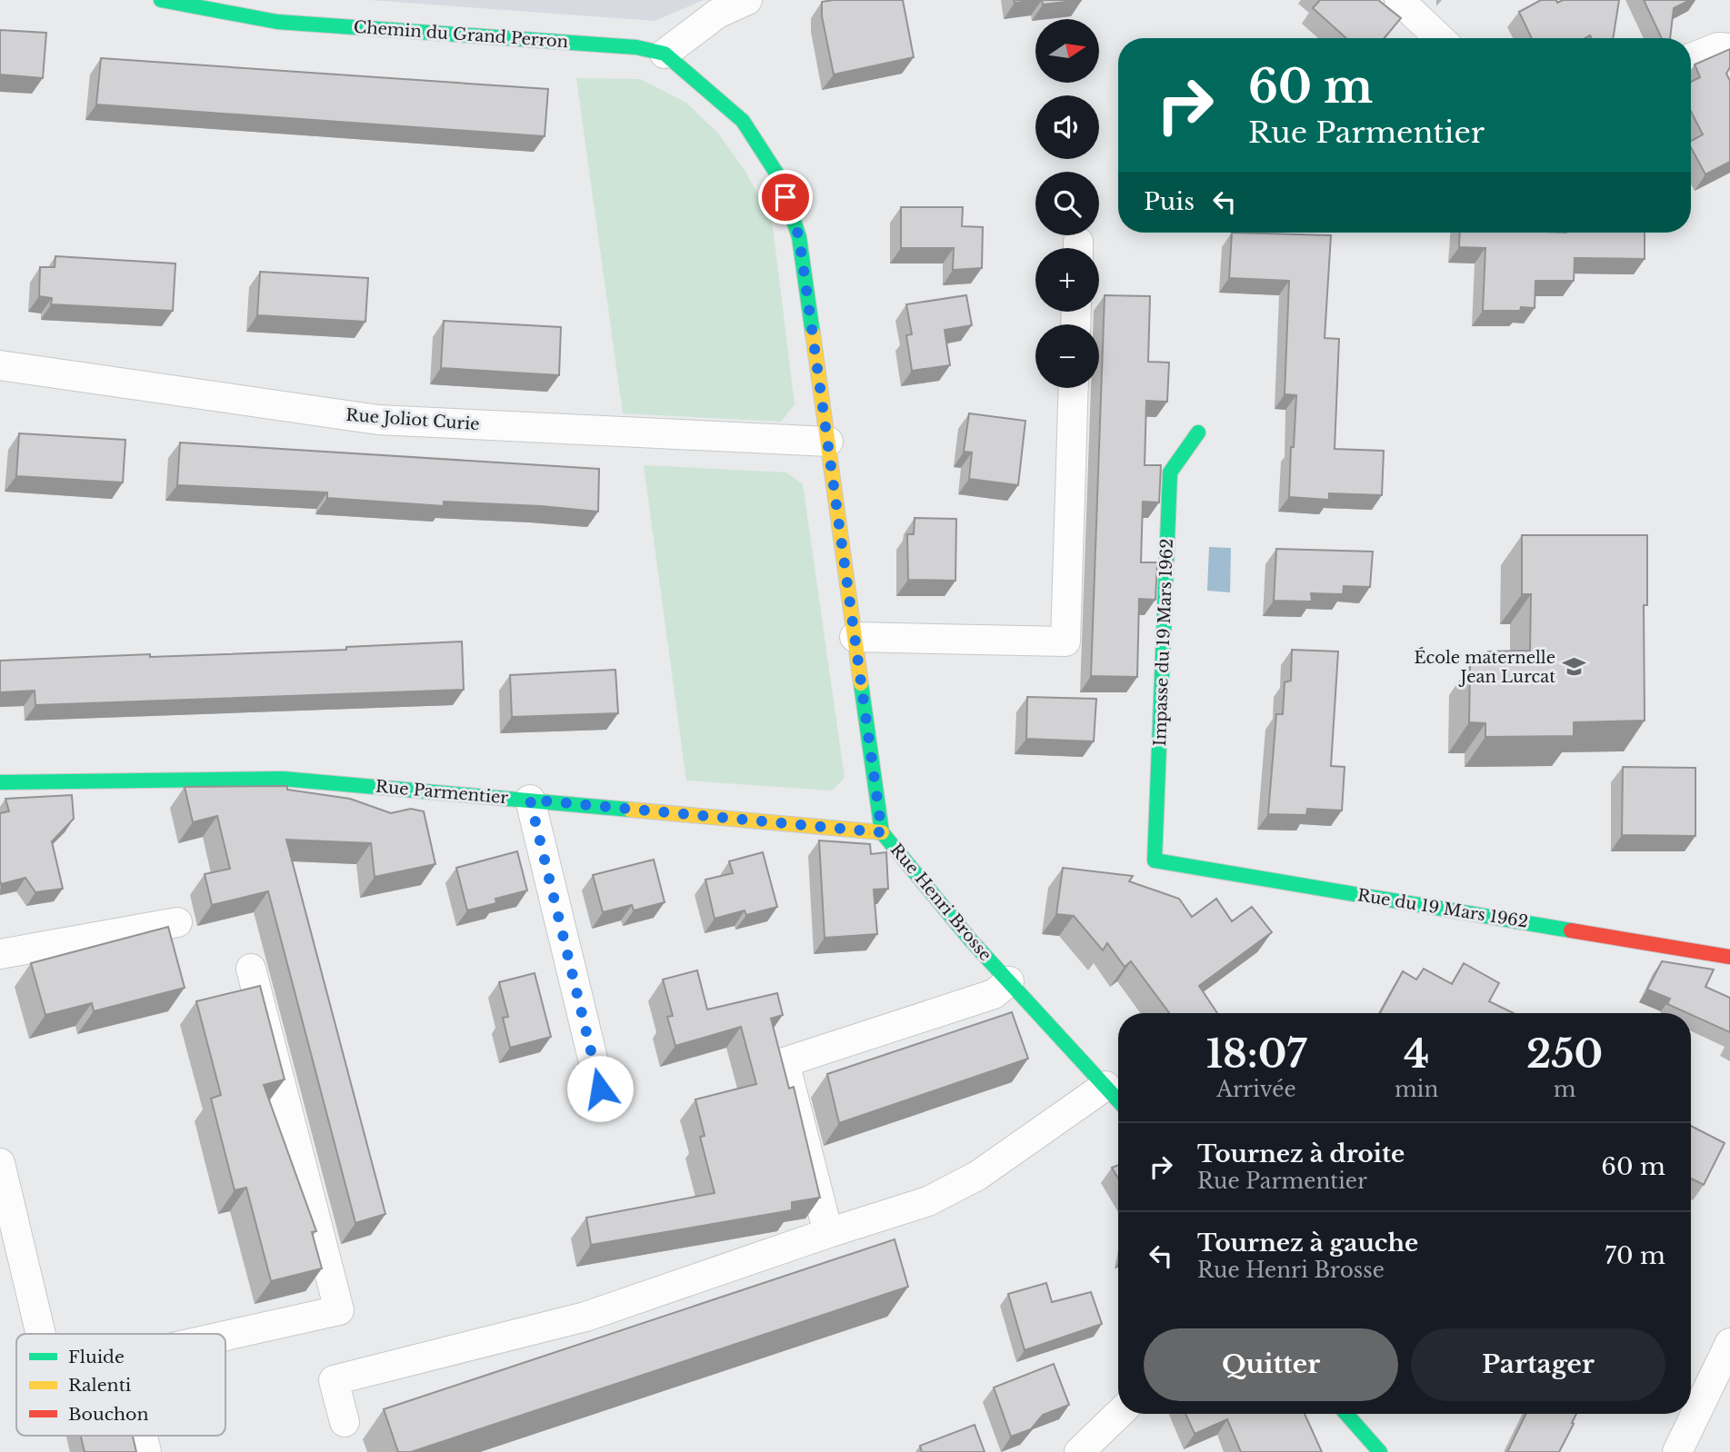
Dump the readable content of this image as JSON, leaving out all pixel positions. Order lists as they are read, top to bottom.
{
  "streets": {
    "street": [
      "Chemin du Grand Perron",
      "Rue Joliot Curie",
      "Impasse du 19 Mars 1962",
      "Rue Parmentier",
      "Rue Henri Brosse",
      "Rue du 19 Mars 1962"
    ]
  },
  "crossings": [
    ["Chemin du Grand Perron", "Rue Henri Brosse"],
    ["Rue Joliot Curie", "Rue Henri Brosse"],
    ["Impasse du 19 Mars 1962", "Rue du 19 Mars 1962"],
    ["Rue Parmentier", "Rue Henri Brosse"]
  ],
  "places": {
    "school or university": ["École maternelle Jean Lurcat"]
  },
  "legend": ["Fluide", "Ralenti", "Bouchon"],
  "north": "right",
  "page": {
    "map_buttons": ["+", "−"],
    "turn": ["60 m", "Rue Parmentier"],
    "then": "Puis",
    "eta": [
      "18:07",
      "Arrivée",
      "4",
      "min",
      "250",
      "m"
    ],
    "list": [
      {
        "name": "Tournez à droite",
        "note": "Rue Parmentier",
        "value": "60 m"
      },
      {
        "name": "Tournez à gauche",
        "note": "Rue Henri Brosse",
        "value": "70 m"
      }
    ],
    "buttons": ["Quitter", "Partager"]
  }
}
